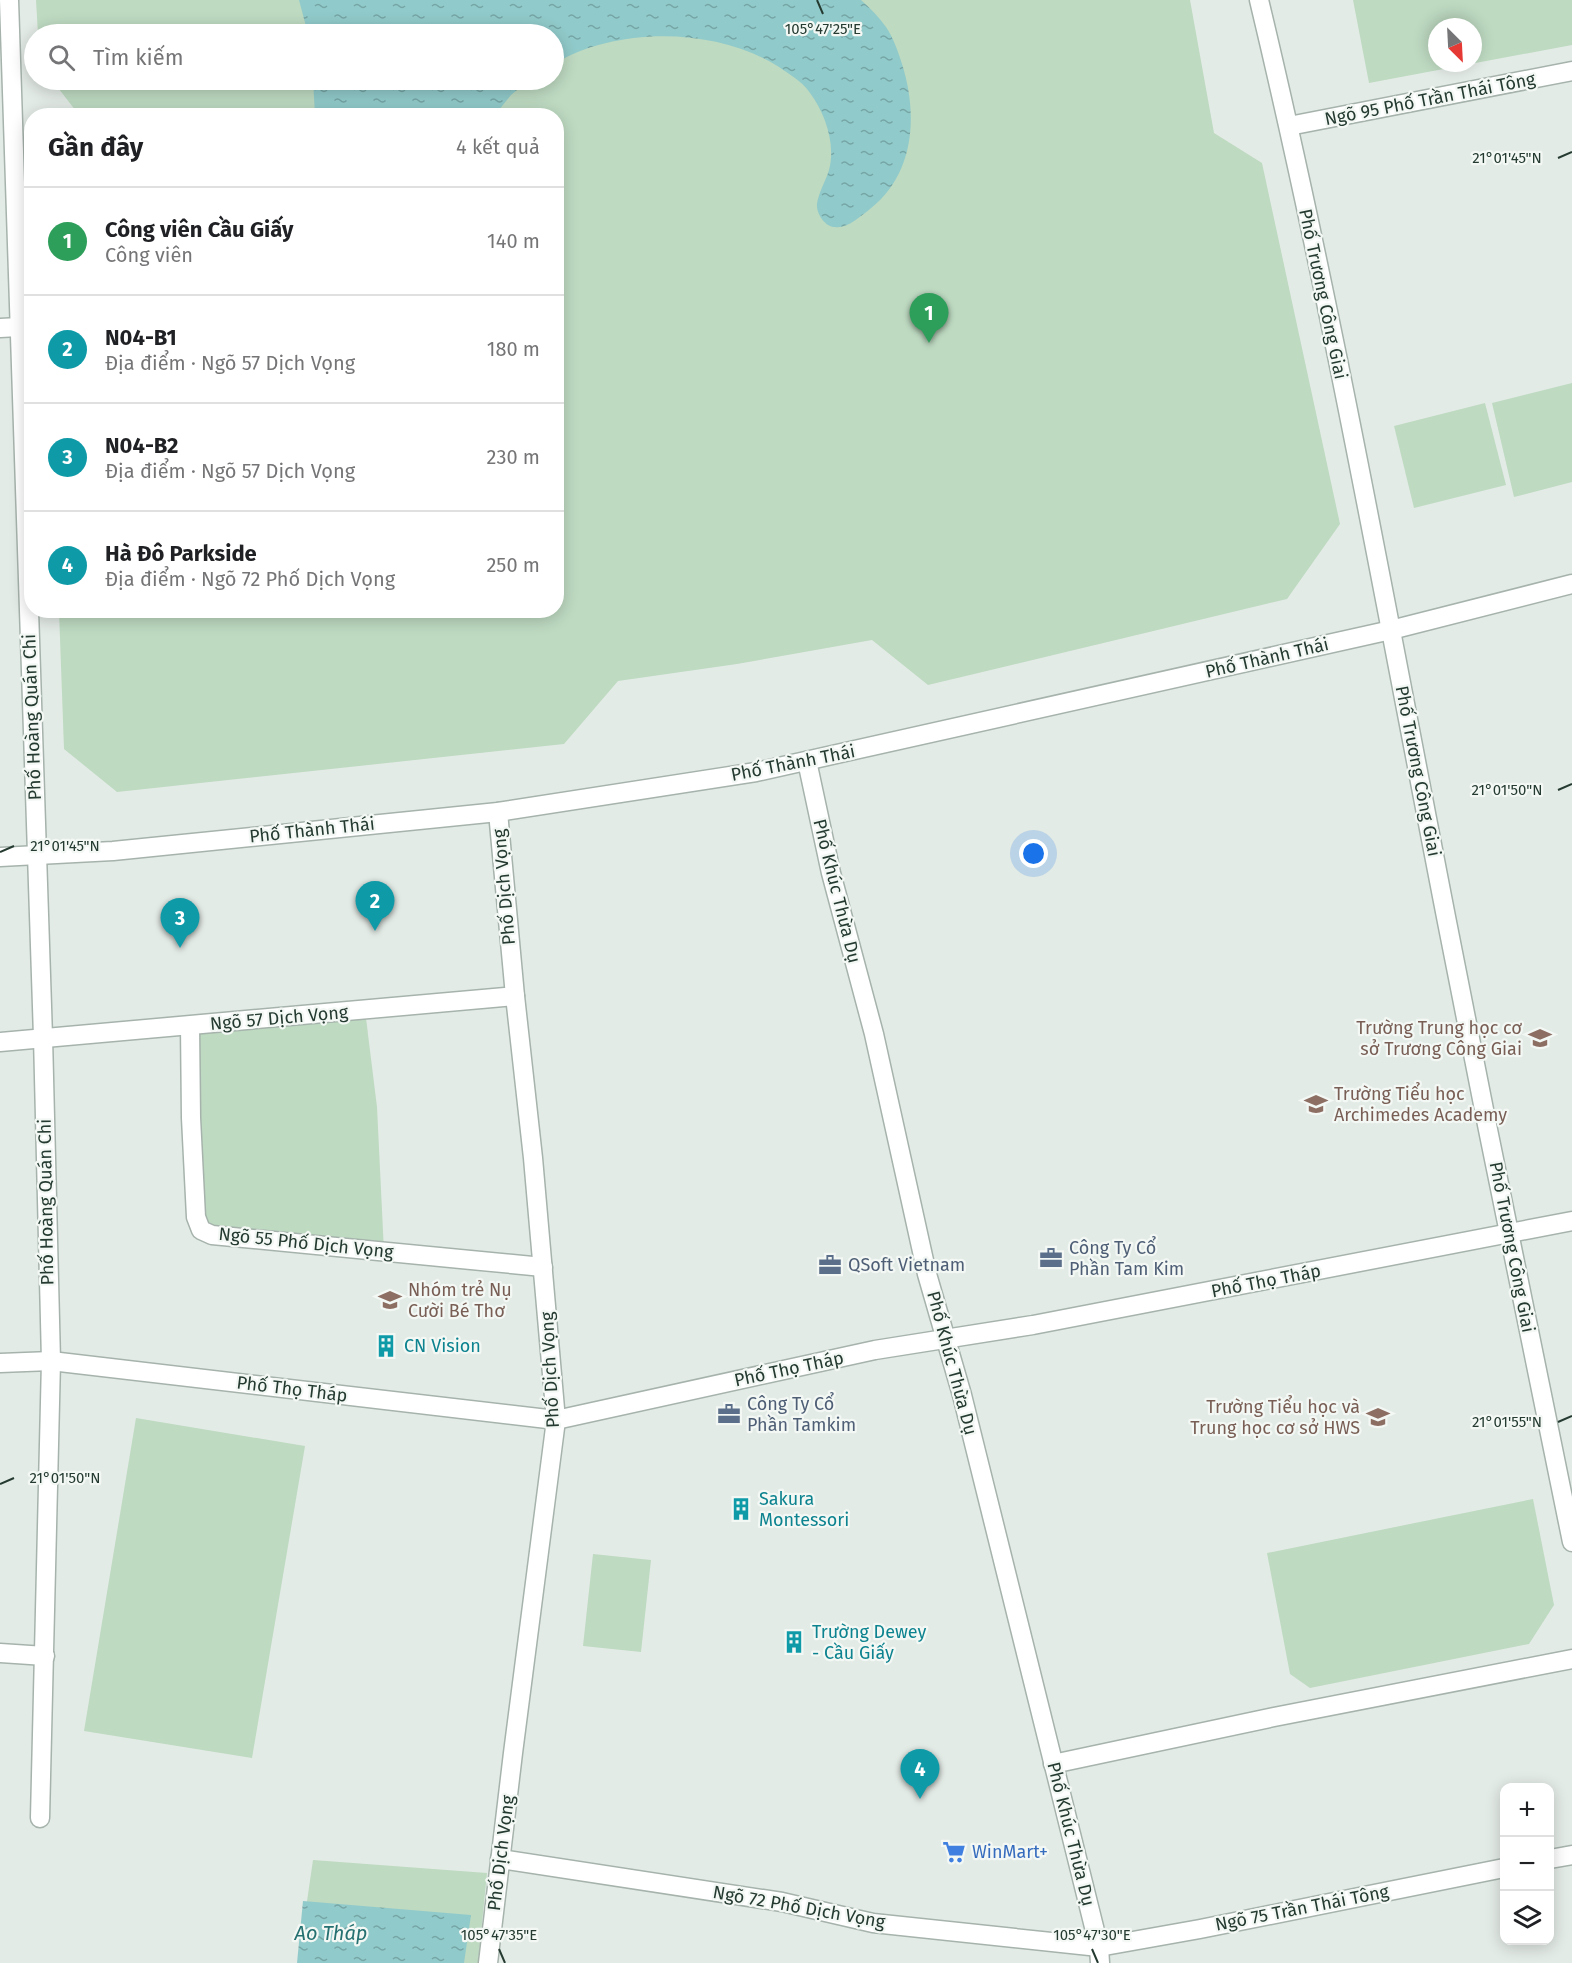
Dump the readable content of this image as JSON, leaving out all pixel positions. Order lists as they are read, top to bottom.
{
  "streets": {
    "street": [
      "Ngõ 95 Phố Trần Thái Tông",
      "Phố Trương Công Giai",
      "Phố Thành Thái",
      "Phố Hoàng Quán Chi",
      "Phố Dịch Vọng",
      "Phố Khúc Thừa Dụ",
      "Ngõ 57 Dịch Vọng",
      "Ngõ 55 Phố Dịch Vọng",
      "Phố Thọ Tháp",
      "Ngõ 72 Phố Dịch Vọng",
      "Ngõ 75 Trần Thái Tông"
    ]
  },
  "crossings": [
    ["Ngõ 95 Phố Trần Thái Tông", "Phố Trương Công Giai"],
    ["Phố Trương Công Giai", "Phố Thành Thái"],
    ["Phố Trương Công Giai", "Phố Thọ Tháp"],
    ["Phố Thành Thái", "Phố Hoàng Quán Chi"],
    ["Phố Thành Thái", "Phố Dịch Vọng"],
    ["Phố Thành Thái", "Phố Khúc Thừa Dụ"],
    ["Phố Hoàng Quán Chi", "Ngõ 57 Dịch Vọng"],
    ["Phố Hoàng Quán Chi", "Phố Thọ Tháp"],
    ["Phố Dịch Vọng", "Ngõ 57 Dịch Vọng"],
    ["Phố Dịch Vọng", "Ngõ 55 Phố Dịch Vọng"],
    ["Phố Dịch Vọng", "Phố Thọ Tháp"],
    ["Phố Dịch Vọng", "Ngõ 72 Phố Dịch Vọng"],
    ["Phố Khúc Thừa Dụ", "Phố Thọ Tháp"],
    ["Phố Khúc Thừa Dụ", "Ngõ 72 Phố Dịch Vọng"],
    ["Phố Khúc Thừa Dụ", "Ngõ 75 Trần Thái Tông"],
    ["Ngõ 57 Dịch Vọng", "Ngõ 55 Phố Dịch Vọng"],
    ["Ngõ 72 Phố Dịch Vọng", "Ngõ 75 Trần Thái Tông"]
  ],
  "water": ["Ao Tháp"],
  "places": {
    "school or university": [
      "Trường Trung học cơ sở Trương Công Giai",
      "Trường Tiểu học Archimedes Academy",
      "Nhóm trẻ Nụ Cười Bé Thơ",
      "Trường Tiểu học và Trung học cơ sở HWS"
    ],
    "office": ["Công Ty Cổ Phần Tam Kim", "QSoft Vietnam", "Công Ty Cổ Phần Tamkim"],
    "building": ["CN Vision", "Sakura Montessori", "Trường Dewey - Cầu Giấy"],
    "supermarket": ["WinMart+"]
  },
  "north": "bottom right",
  "page": {
    "search": "Tìm kiếm",
    "heading": ["Gần đây", "4 kết quả"],
    "list": [
      {
        "mark": "1",
        "name": "Công viên Cầu Giấy",
        "note": "Công viên",
        "value": "140 m"
      },
      {
        "mark": "2",
        "name": "N04-B1",
        "note": "Địa điểm · Ngõ 57 Dịch Vọng",
        "value": "180 m"
      },
      {
        "mark": "3",
        "name": "N04-B2",
        "note": "Địa điểm · Ngõ 57 Dịch Vọng",
        "value": "230 m"
      },
      {
        "mark": "4",
        "name": "Hà Đô Parkside",
        "note": "Địa điểm · Ngõ 72 Phố Dịch Vọng",
        "value": "250 m"
      }
    ],
    "pins": [
      "1",
      "2",
      "3",
      "4"
    ],
    "map_buttons": ["+", "−"]
  },
  "coordinates": [
    "105°47'25\"E",
    "21°01'45\"N",
    "21°01'50\"N",
    "21°01'55\"N",
    "105°47'35\"E",
    "105°47'30\"E"
  ]
}
